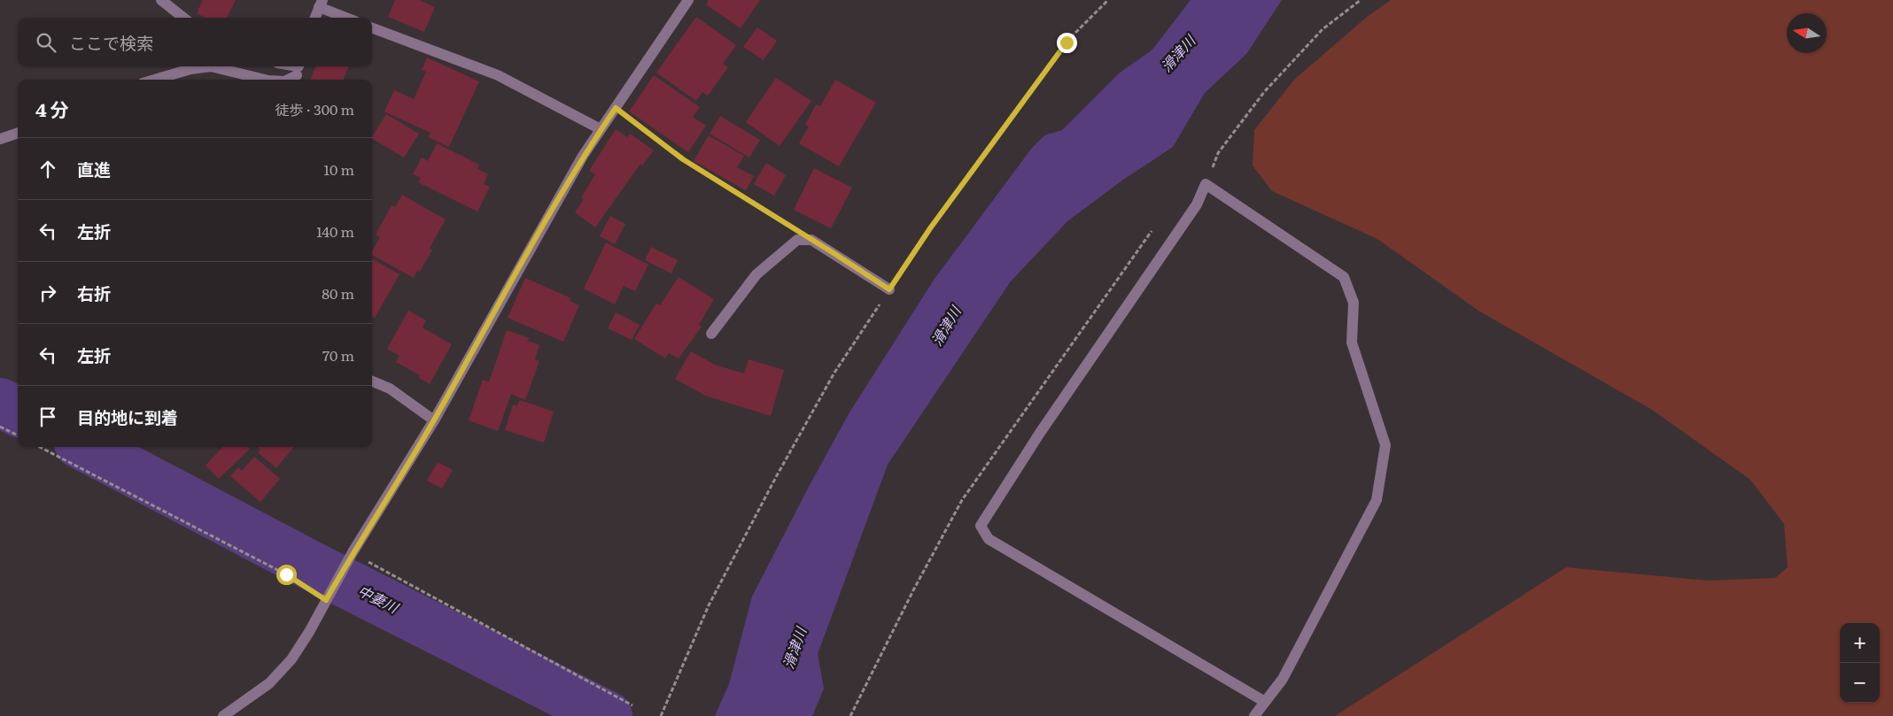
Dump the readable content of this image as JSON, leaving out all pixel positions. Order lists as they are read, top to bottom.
{
  "water": ["滑津川", "中妻川"],
  "north": "left",
  "page": {
    "search": "ここで検索",
    "heading": ["4 分", "徒歩 · 300 m"],
    "list": [
      ["直進", "10 m"],
      ["左折", "140 m"],
      ["右折", "80 m"],
      ["左折", "70 m"],
      "目的地に到着"
    ],
    "map_buttons": ["+", "−"]
  }
}
